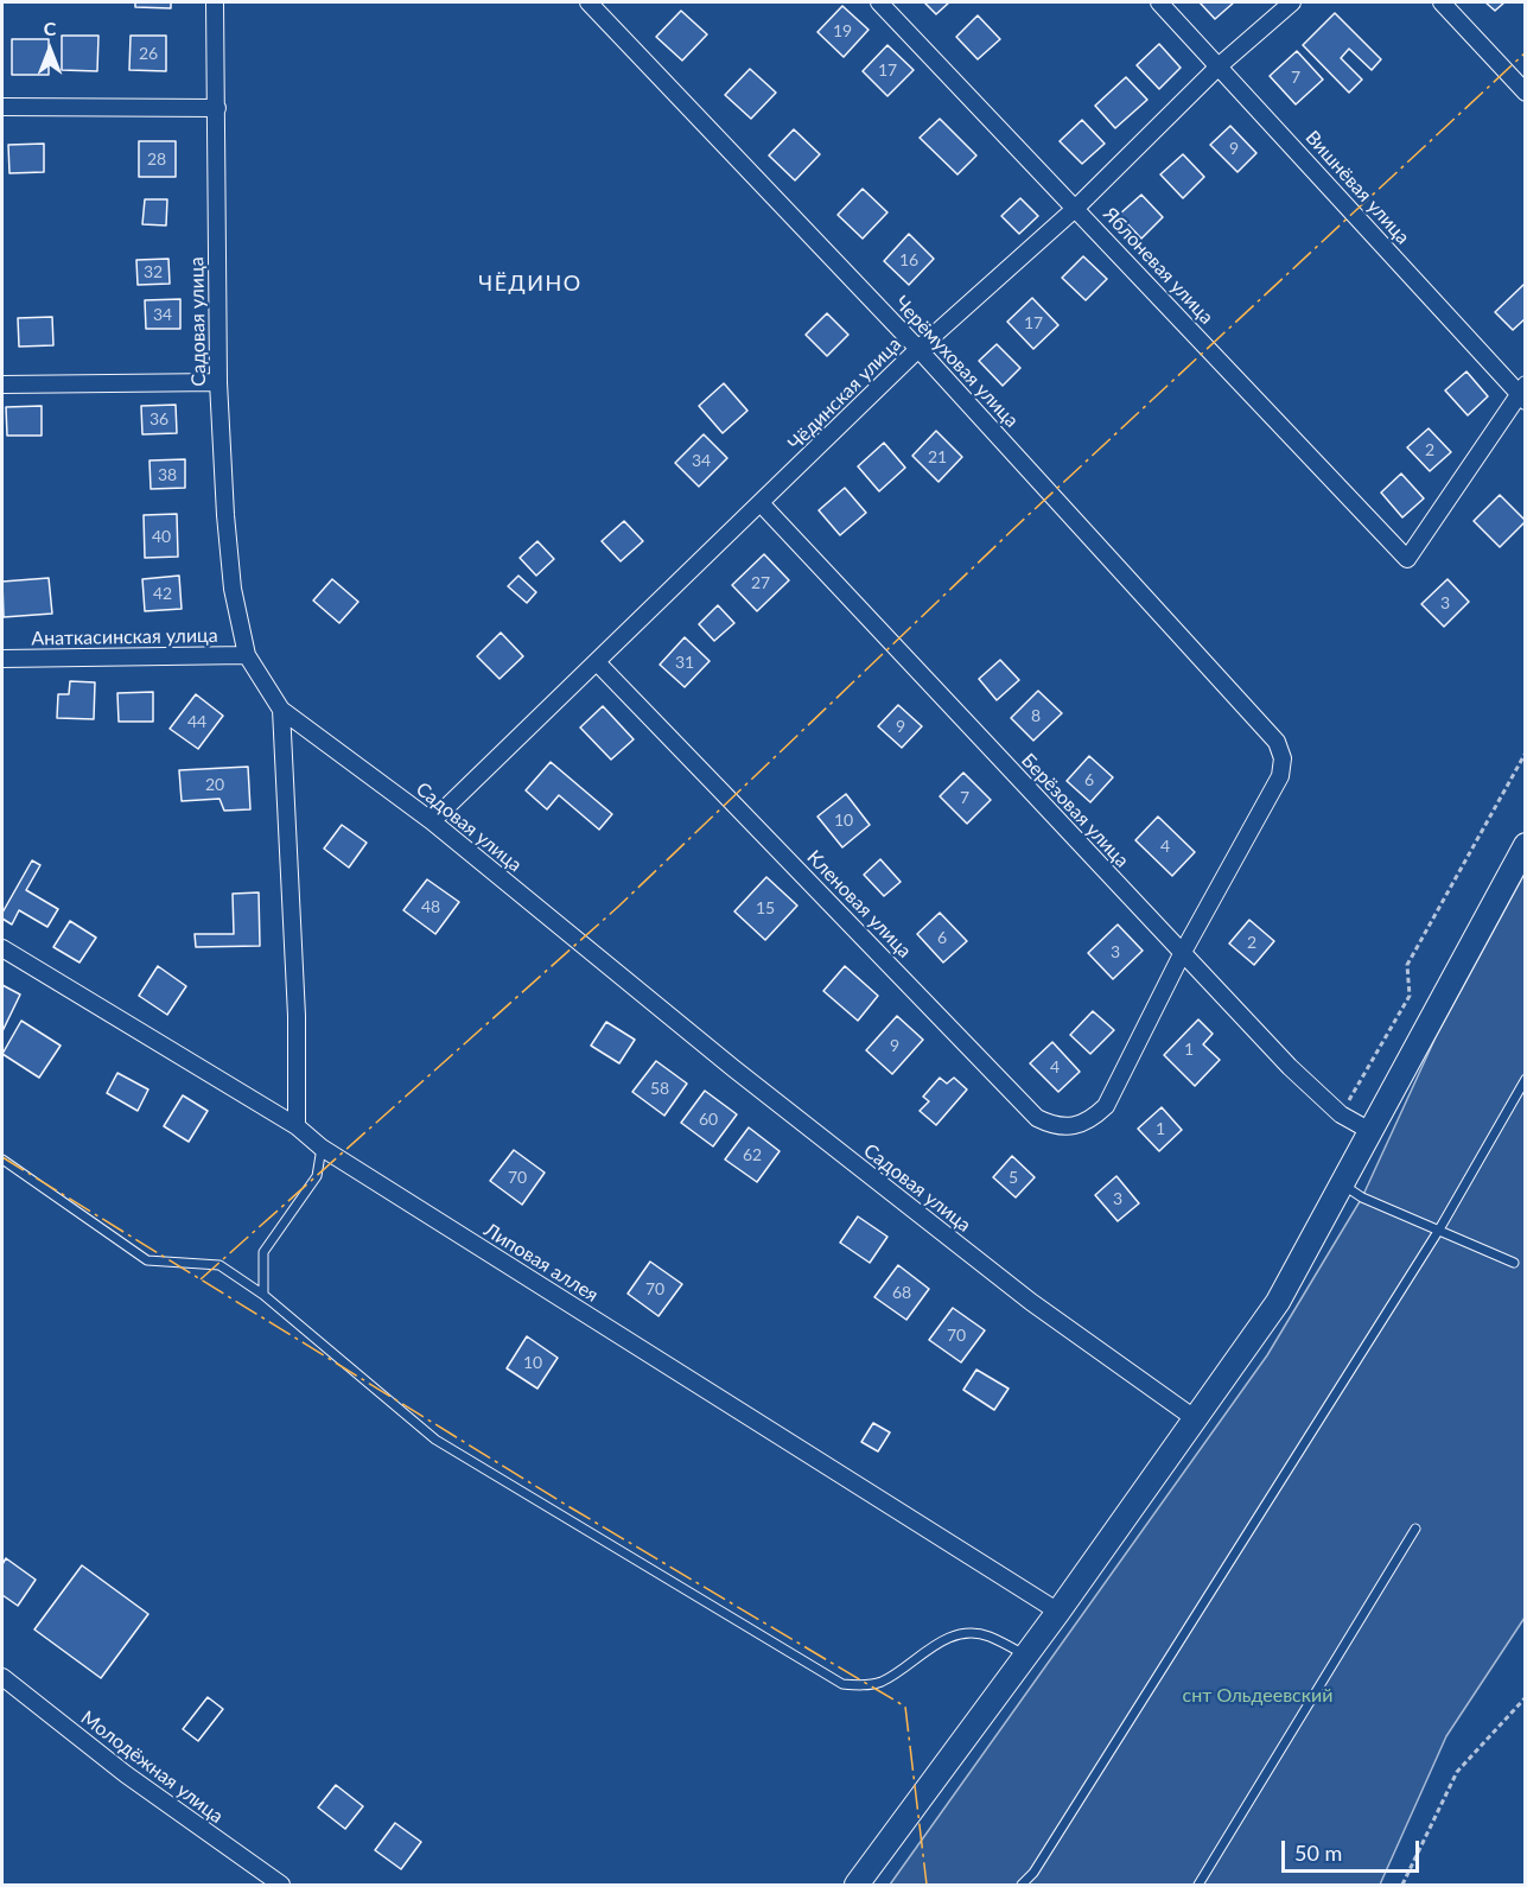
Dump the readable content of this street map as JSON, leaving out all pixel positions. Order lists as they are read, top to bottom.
{
  "streets": {
    "street": [
      "Вишнёвая улица",
      "Яблоневая улица",
      "Садовая улица",
      "Черёмуховая улица",
      "Чёдинская улица",
      "Анаткасинская улица",
      "Берёзовая улица",
      "Кленовая улица",
      "Липовая аллея",
      "Молодёжная улица"
    ]
  },
  "crossings": [
    ["Вишнёвая улица", "Яблоневая улица"],
    ["Вишнёвая улица", "Чёдинская улица"],
    ["Яблоневая улица", "Чёдинская улица"],
    ["Садовая улица", "Чёдинская улица"],
    ["Садовая улица", "Анаткасинская улица"],
    ["Черёмуховая улица", "Чёдинская улица"],
    ["Черёмуховая улица", "Берёзовая улица"],
    ["Черёмуховая улица", "Кленовая улица"],
    ["Чёдинская улица", "Берёзовая улица"],
    ["Чёдинская улица", "Кленовая улица"],
    ["Берёзовая улица", "Кленовая улица"]
  ],
  "districts": ["ЧЁДИНО"],
  "parks": ["снт Ольдеевский"],
  "house_numbers": [
    "19",
    "26",
    "17",
    "7",
    "9",
    "28",
    "16",
    "32",
    "34",
    "17",
    "36",
    "2",
    "21",
    "34",
    "38",
    "40",
    "27",
    "42",
    "3",
    "31",
    "8",
    "44",
    "9",
    "6",
    "20",
    "7",
    "10",
    "4",
    "48",
    "15",
    "6",
    "2",
    "3",
    "9",
    "1",
    "4",
    "58",
    "60",
    "1",
    "62",
    "70",
    "5",
    "3",
    "70",
    "68",
    "70",
    "10"
  ],
  "scale_bar": "50 m",
  "north": "top"
}
